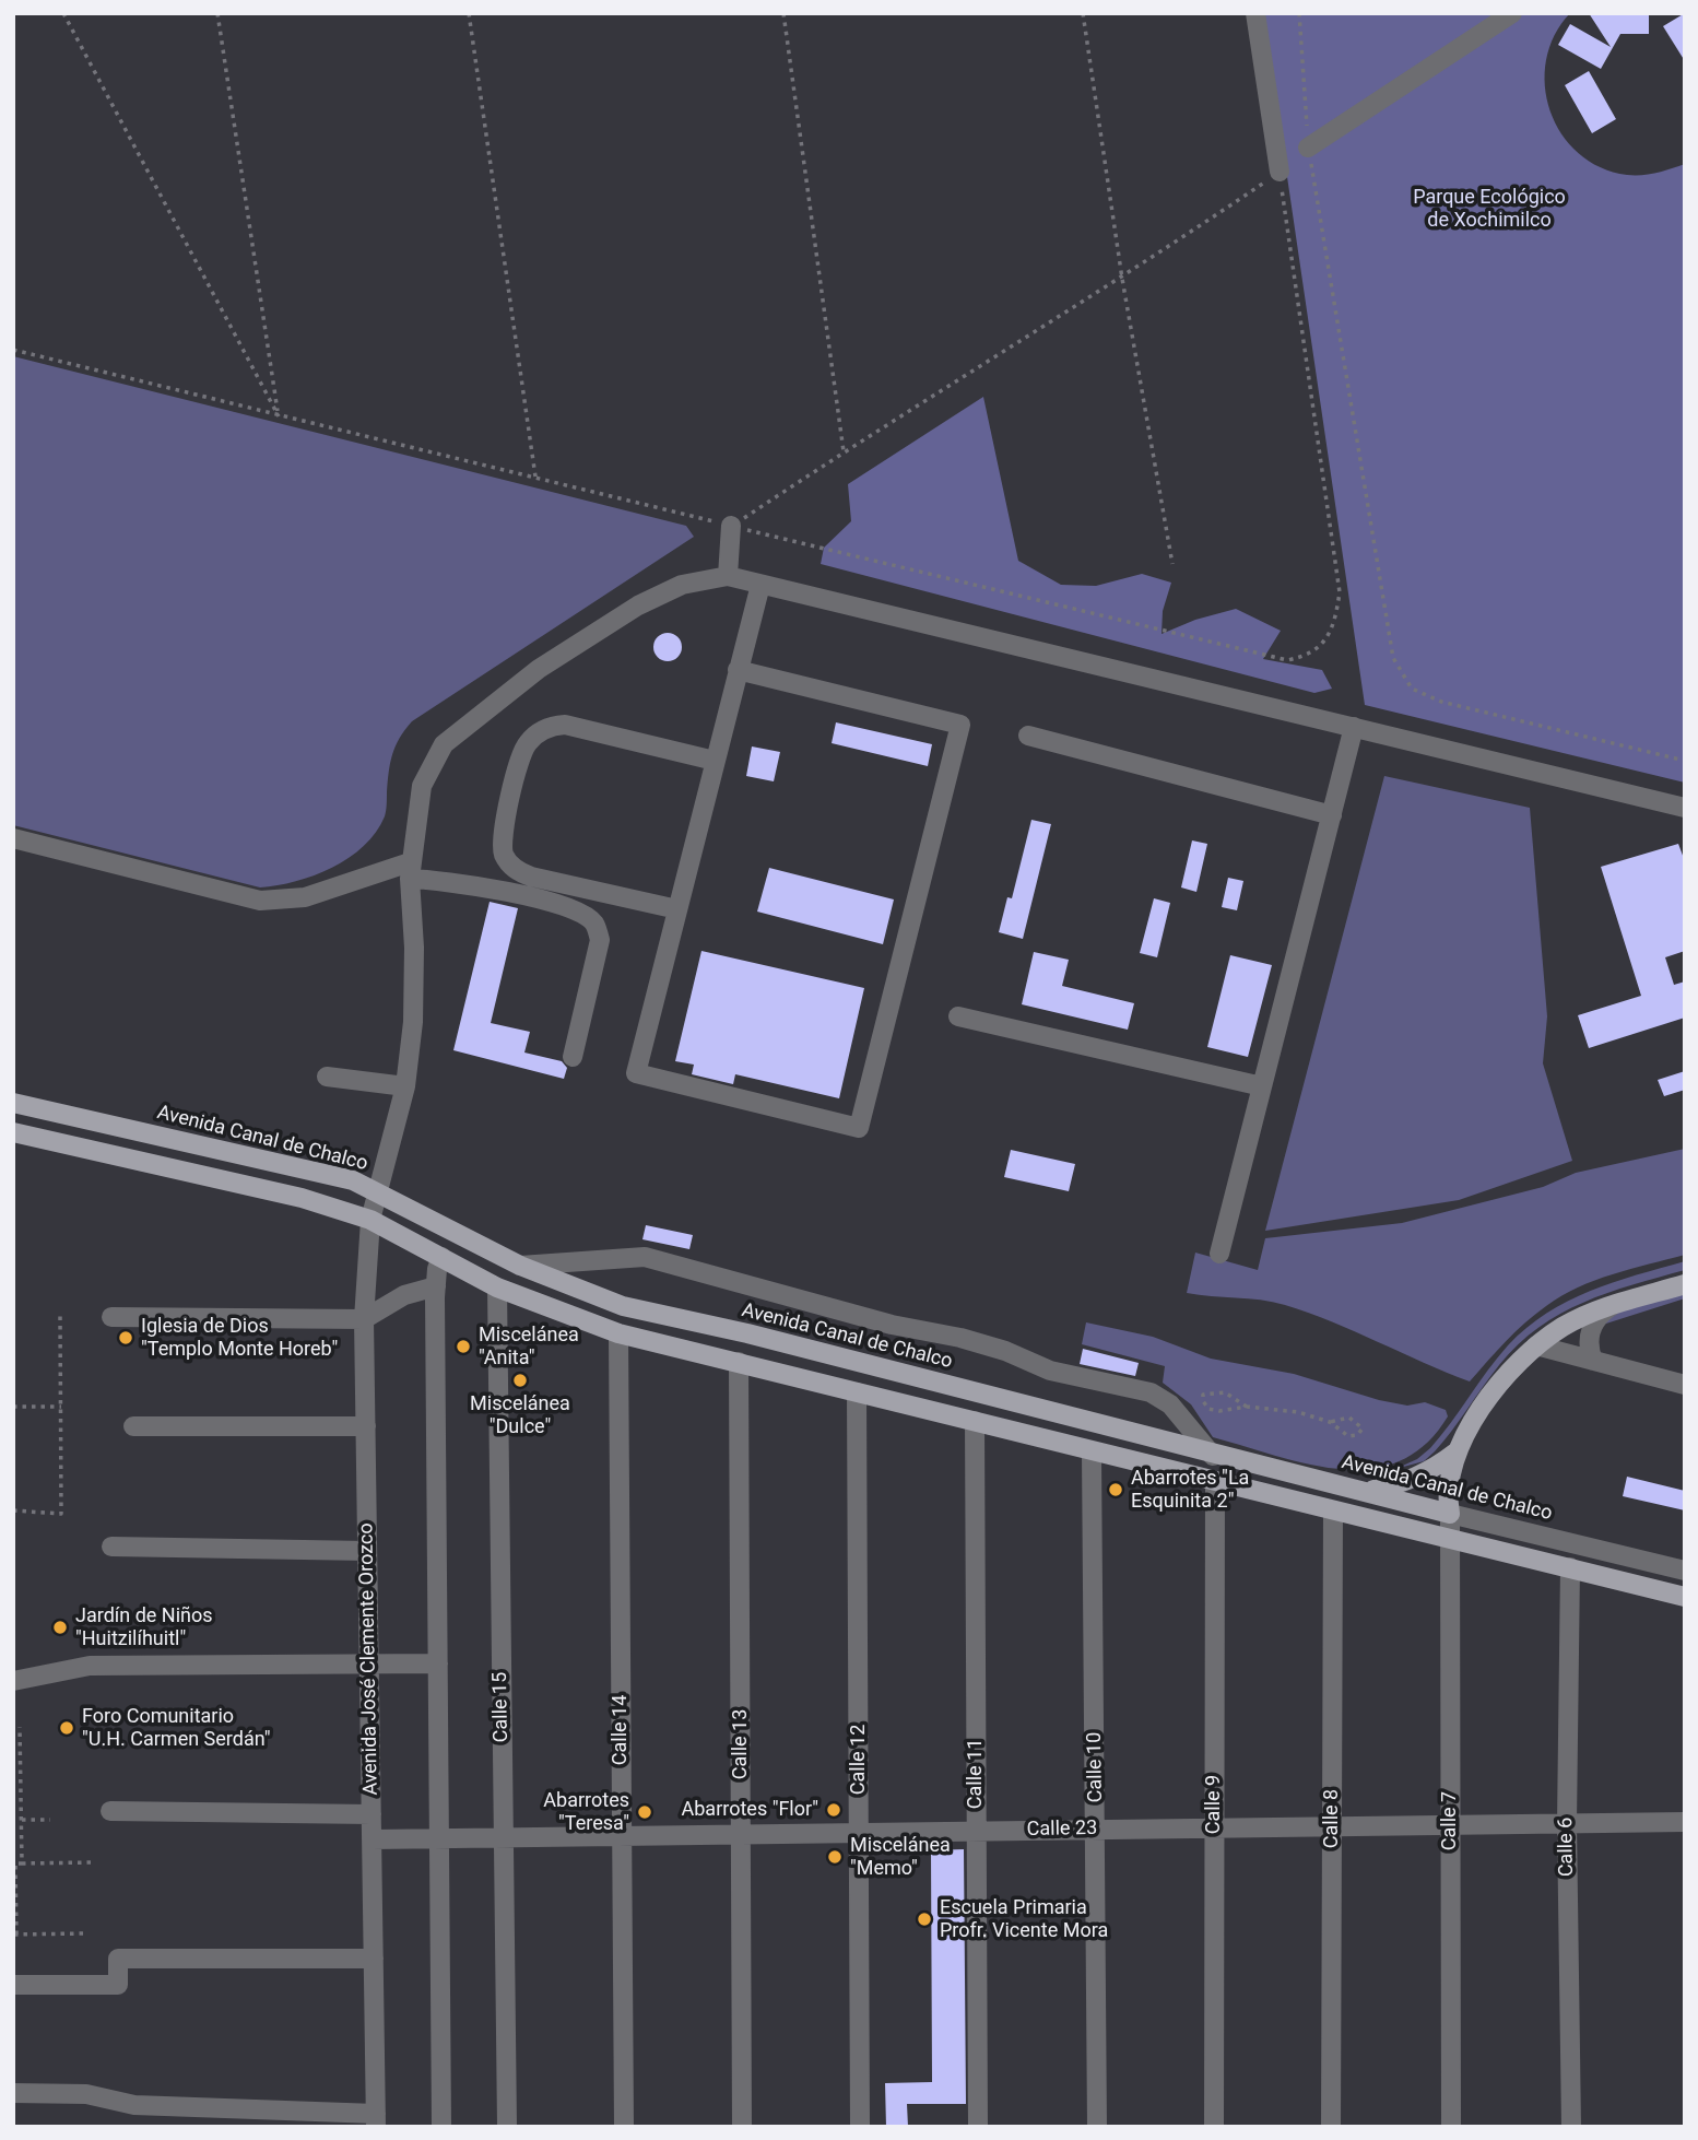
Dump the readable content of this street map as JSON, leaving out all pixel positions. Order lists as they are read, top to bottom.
{
  "streets": {
    "main road": ["Avenida Canal de Chalco"],
    "street": [
      "Avenida José Clemente Orozco",
      "Calle 15",
      "Calle 14",
      "Calle 13",
      "Calle 12",
      "Calle 10",
      "Calle 11",
      "Calle 9",
      "Calle 8",
      "Calle 7",
      "Calle 23",
      "Calle 6"
    ]
  },
  "crossings": [
    ["Avenida Canal de Chalco", "Avenida José Clemente Orozco"],
    ["Avenida Canal de Chalco", "Calle 7"],
    ["Avenida José Clemente Orozco", "Calle 23"],
    ["Calle 15", "Calle 23"],
    ["Calle 14", "Calle 23"],
    ["Calle 13", "Calle 23"],
    ["Calle 12", "Calle 23"],
    ["Calle 10", "Calle 23"],
    ["Calle 11", "Calle 23"],
    ["Calle 9", "Calle 23"],
    ["Calle 8", "Calle 23"],
    ["Calle 7", "Calle 23"],
    ["Calle 23", "Calle 6"]
  ],
  "parks": ["Parque Ecológico de Xochimilco"],
  "places": [
    "Iglesia de Dios \"Templo Monte Horeb\"",
    "Miscelánea \"Anita\"",
    "Miscelánea \"Dulce\"",
    "Abarrotes \"La Esquinita 2\"",
    "Jardín de Niños \"Huitzilíhuitl\"",
    "Foro Comunitario \"U.H. Carmen Serdán\"",
    "Abarrotes \"Flor\"",
    "Abarrotes \"Teresa\"",
    "Miscelánea \"Memo\"",
    "Escuela Primaria Profr. Vicente Mora"
  ]
}
